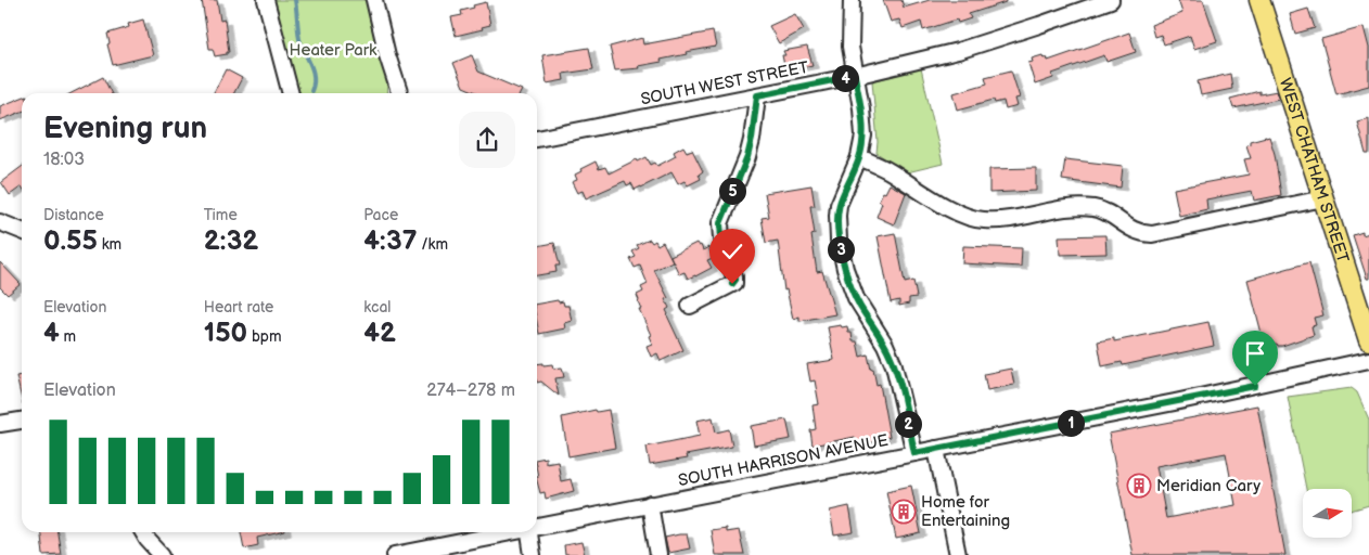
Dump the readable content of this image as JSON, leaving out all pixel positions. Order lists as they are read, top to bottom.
{
  "streets": {
    "main road": ["WEST CHATHAM STREET"],
    "street": ["SOUTH WEST STREET", "SOUTH HARRISON AVENUE"]
  },
  "parks": ["Heater Park"],
  "places": {
    "building": ["Meridian Cary", "Home for Entertaining"]
  },
  "north": "right",
  "page": {
    "pins": [
      "4",
      "5",
      "3",
      "1",
      "2"
    ],
    "heading": ["Evening run", "18:03"],
    "stats": [
      ["Distance", "0.55 km"],
      ["Time", "2:32"],
      ["Pace", "4:37 /km"],
      ["Elevation", "4 m"],
      ["Heart rate", "150 bpm"],
      ["kcal", "42"]
    ],
    "chart": ["Elevation", "274–278 m"]
  }
}
